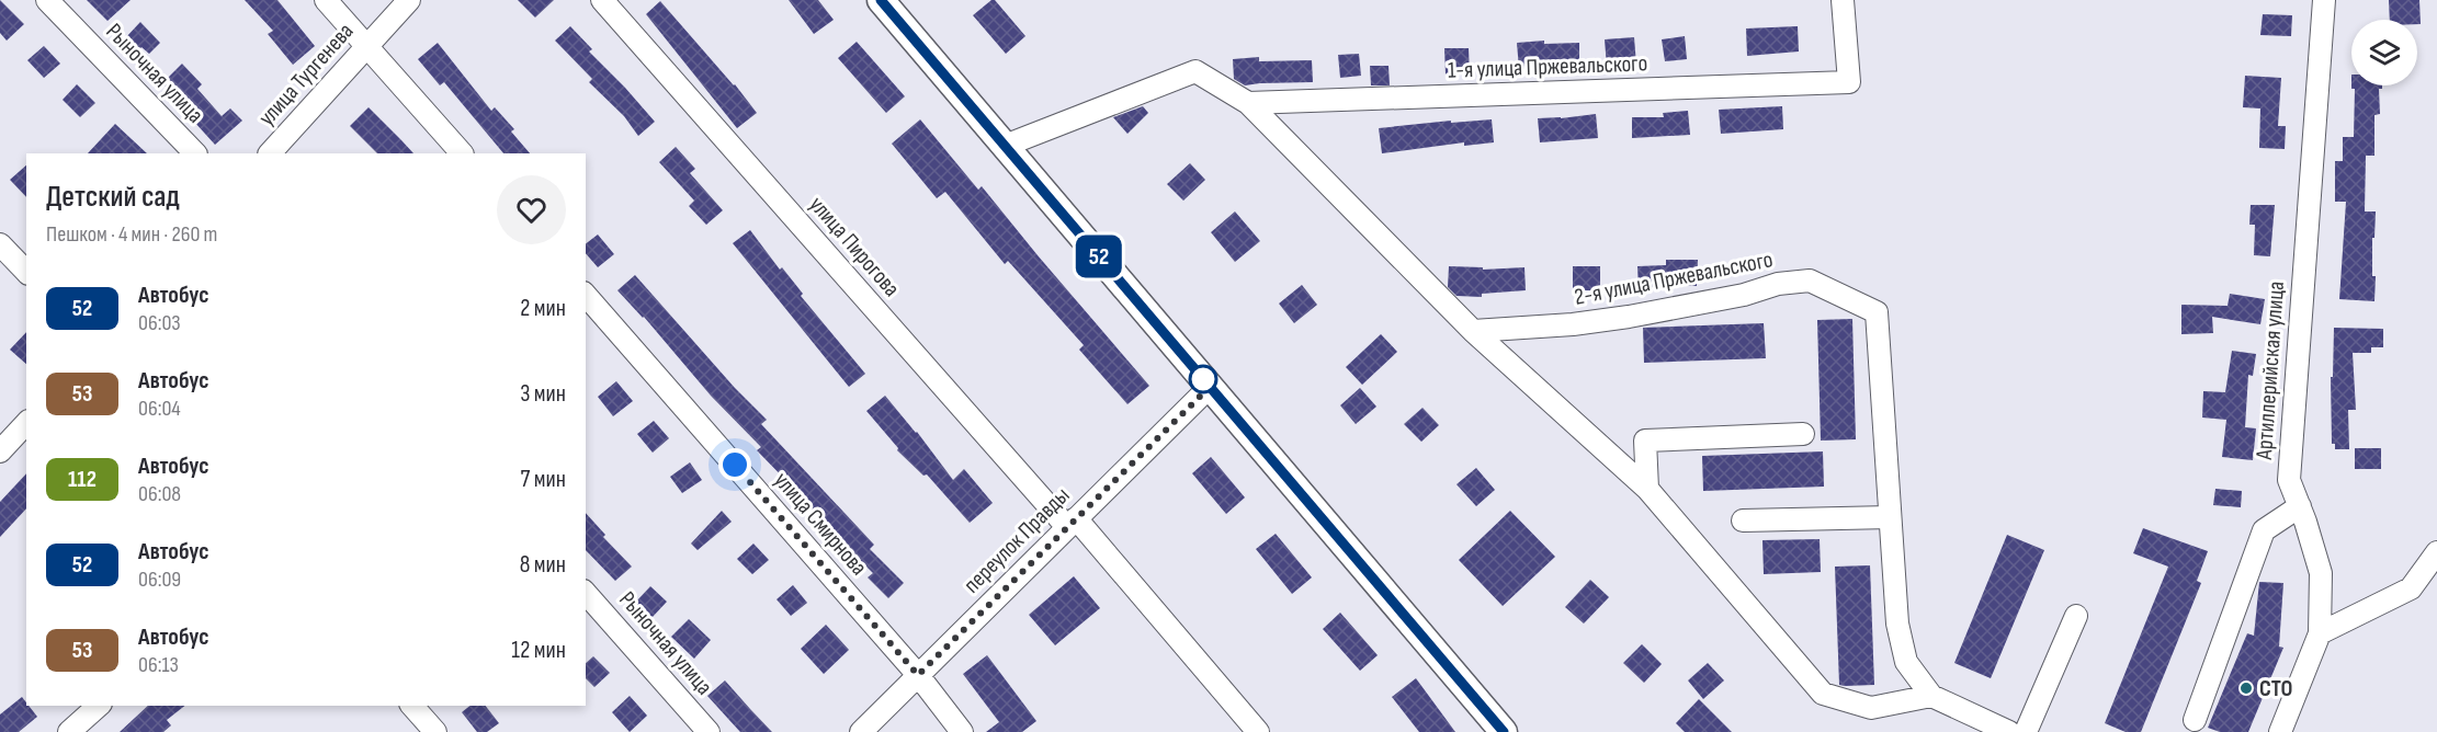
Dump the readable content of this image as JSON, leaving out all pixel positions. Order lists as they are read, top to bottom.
{
  "streets": {
    "street": [
      "1-я улица Пржевальского",
      "Рыночная улица",
      "улица Тургенева",
      "улица Пирогова",
      "2-я улица Пржевальского",
      "Артиллерийская улица",
      "улица Смирнова",
      "переулок Правды"
    ]
  },
  "crossings": [
    ["улица Пирогова", "переулок Правды"],
    ["улица Смирнова", "переулок Правды"]
  ],
  "places": ["СТО"],
  "lines": ["bus line 52"],
  "page": {
    "on_map": "52",
    "heading": ["Детский сад", "Пешком · 4 мин · 260 m"],
    "list": [
      {
        "mark": "52",
        "name": "Автобус",
        "note": "06:03",
        "value": "2 мин"
      },
      {
        "mark": "53",
        "name": "Автобус",
        "note": "06:04",
        "value": "3 мин"
      },
      {
        "mark": "112",
        "name": "Автобус",
        "note": "06:08",
        "value": "7 мин"
      },
      {
        "mark": "52",
        "name": "Автобус",
        "note": "06:09",
        "value": "8 мин"
      },
      {
        "mark": "53",
        "name": "Автобус",
        "note": "06:13",
        "value": "12 мин"
      }
    ]
  }
}
